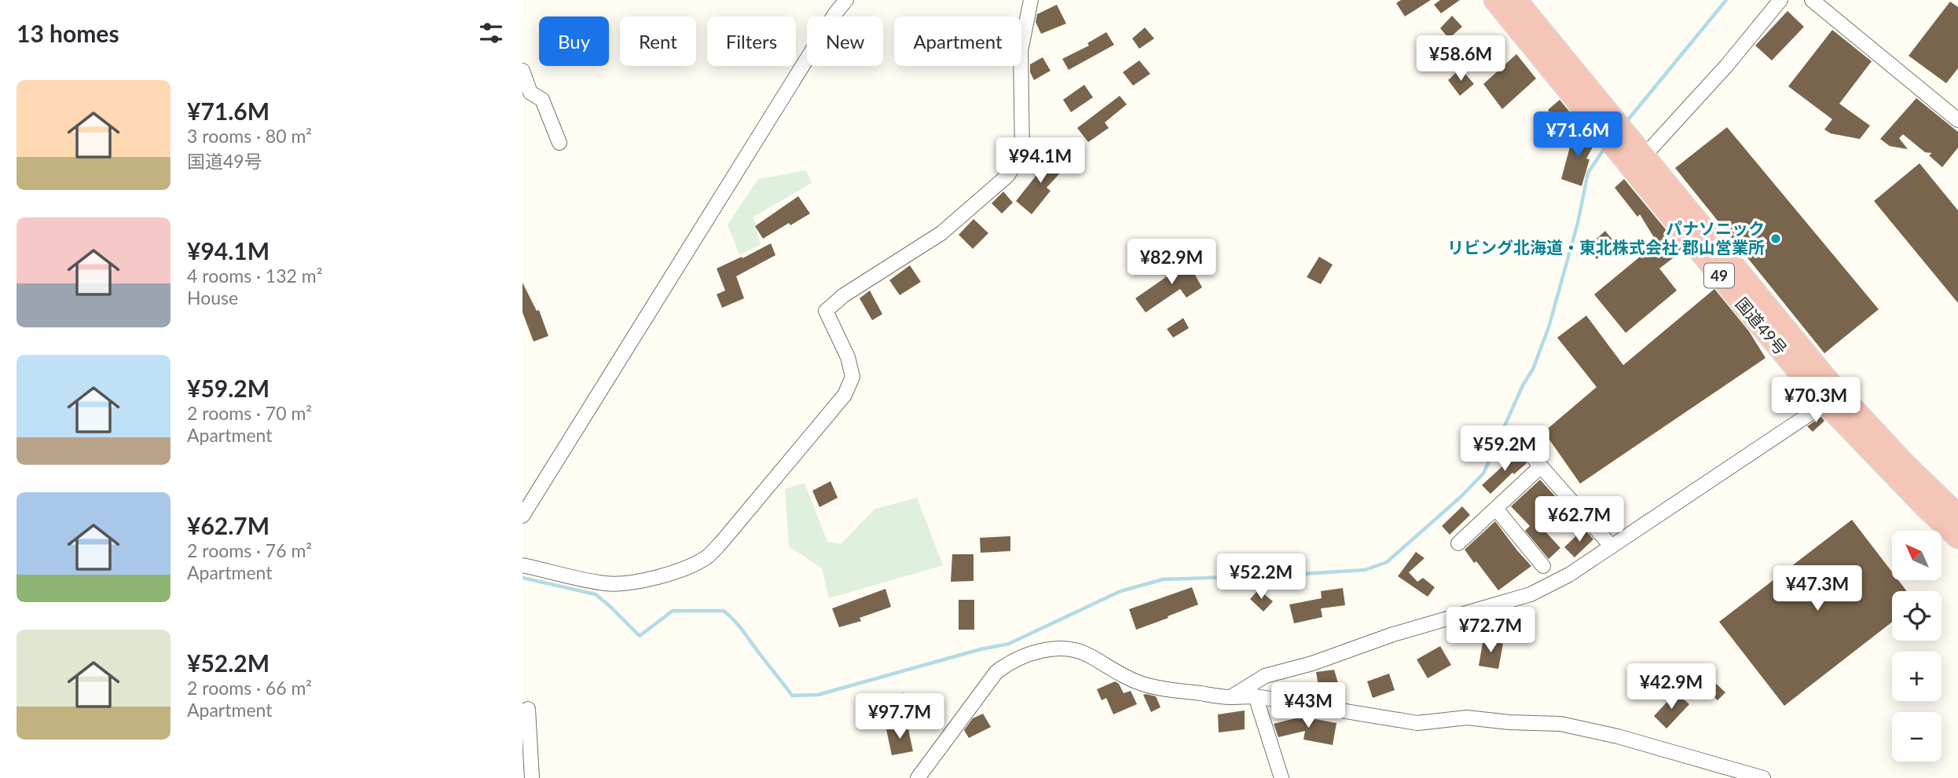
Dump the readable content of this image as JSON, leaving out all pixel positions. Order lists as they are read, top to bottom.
{
  "streets": {
    "highway": ["49", "国道49号"]
  },
  "places": ["パナソニック リビング北海道・東北株式会社 郡山営業所"],
  "north": "top left",
  "page": {
    "heading": "13 homes",
    "chip": [
      "Buy",
      "Rent",
      "Filters",
      "New",
      "Apartment"
    ],
    "price": [
      "¥58.6M",
      "¥71.6M",
      "¥94.1M",
      "¥82.9M",
      "¥70.3M",
      "¥59.2M",
      "¥62.7M",
      "¥52.2M",
      "¥47.3M",
      "¥72.7M",
      "¥42.9M",
      "¥43M",
      "¥97.7M"
    ],
    "list": [
      {
        "name": "¥71.6M",
        "note": "3 rooms · 80 m² · 国道49号"
      },
      {
        "name": "¥94.1M",
        "note": "4 rooms · 132 m² · House"
      },
      {
        "name": "¥59.2M",
        "note": "2 rooms · 70 m² · Apartment"
      },
      {
        "name": "¥62.7M",
        "note": "2 rooms · 76 m² · Apartment"
      },
      {
        "name": "¥52.2M",
        "note": "2 rooms · 66 m² · Apartment"
      }
    ],
    "map_buttons": ["+", "−"]
  }
}
